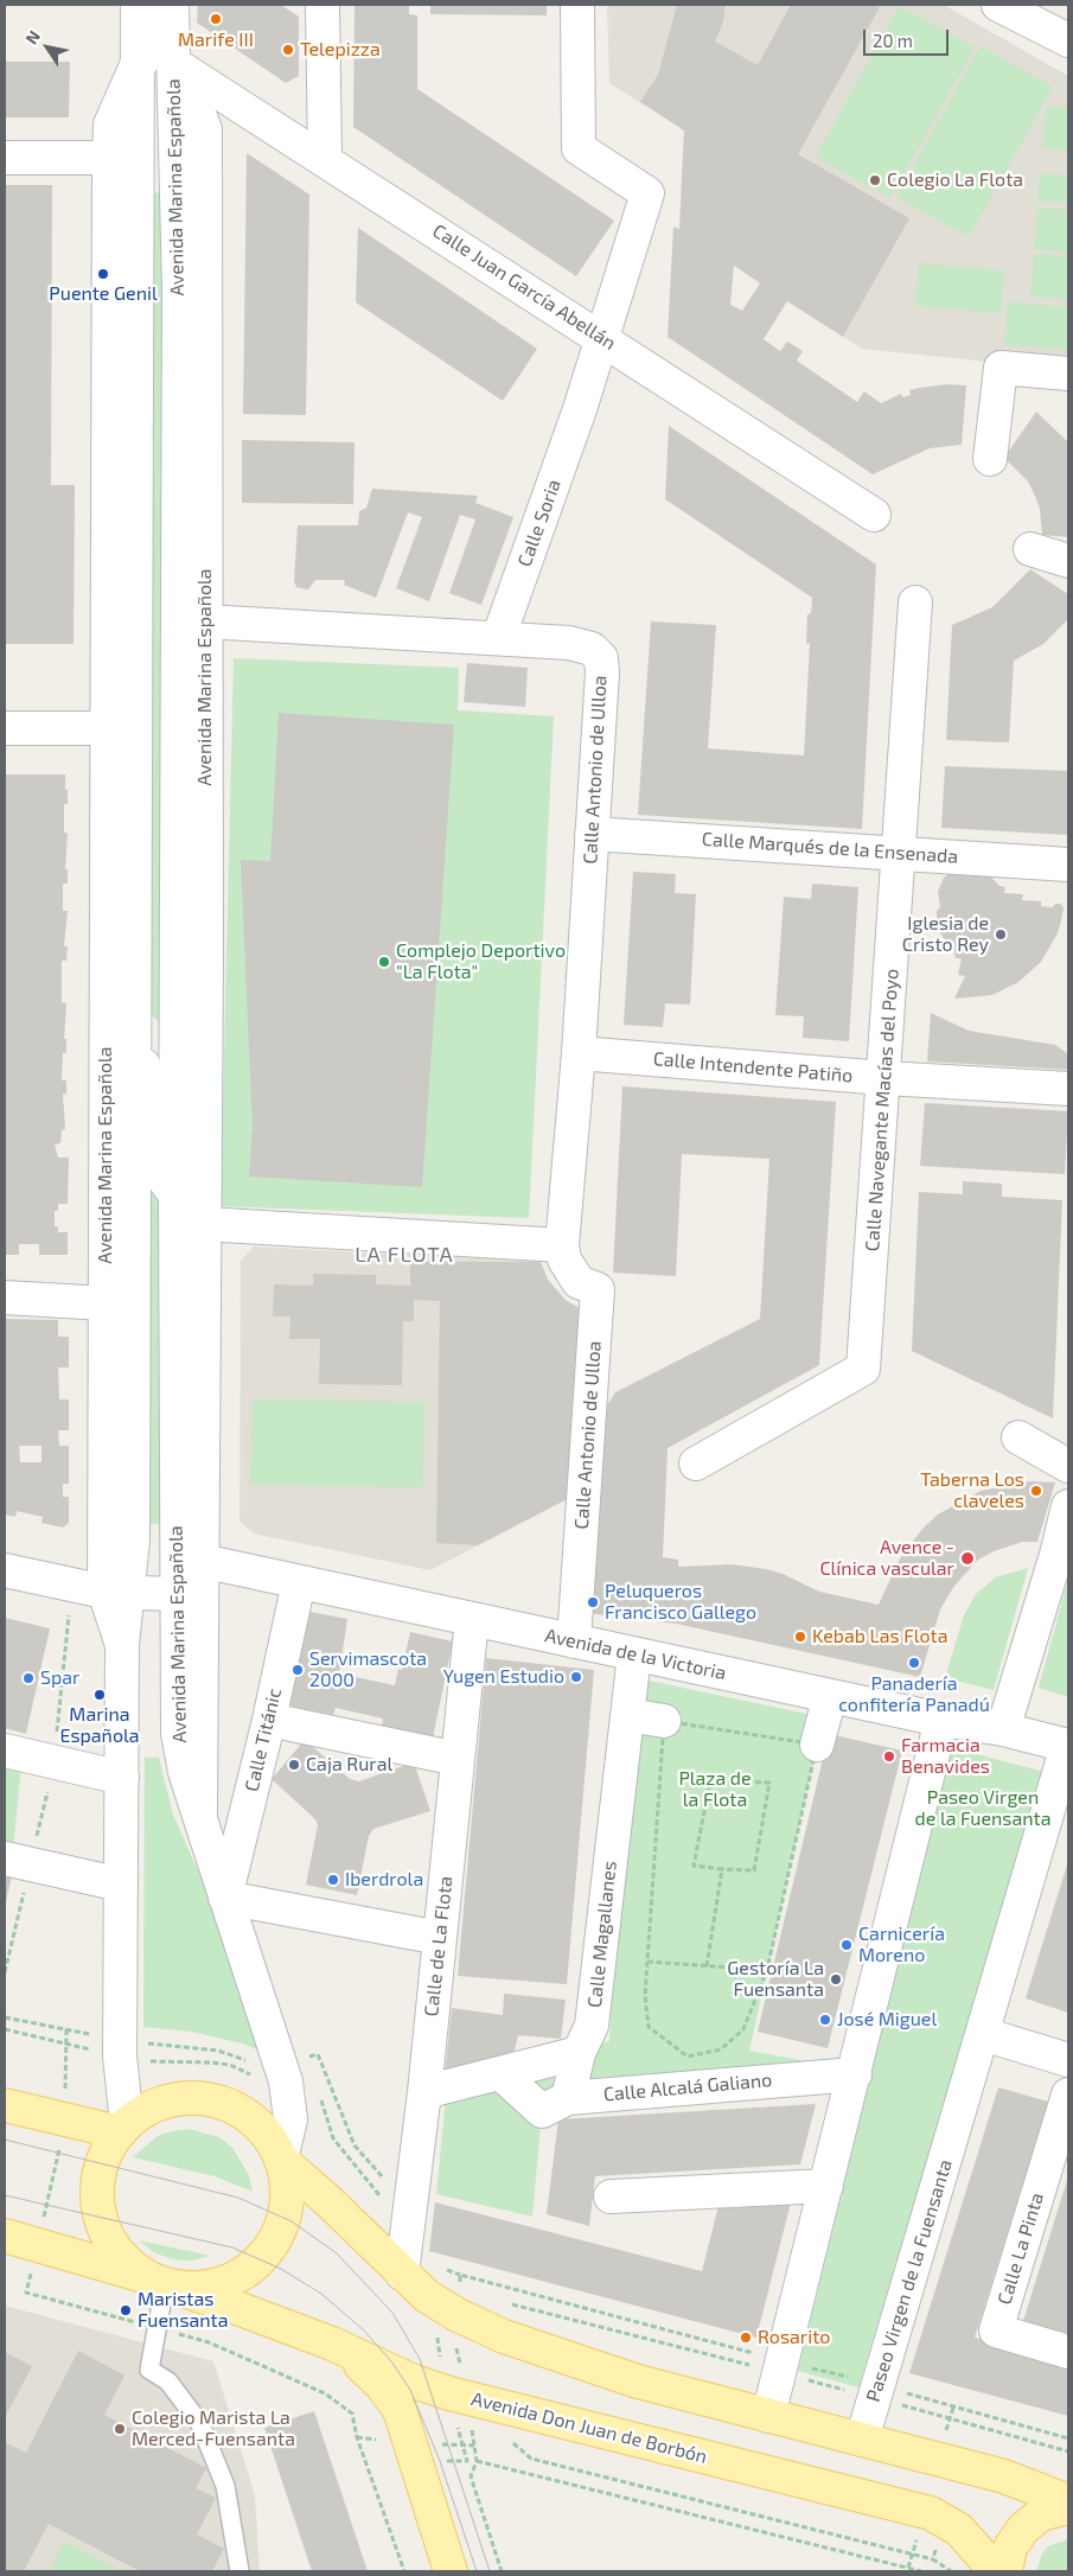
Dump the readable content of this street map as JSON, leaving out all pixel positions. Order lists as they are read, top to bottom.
{
  "streets": {
    "main road": ["Avenida Don Juan de Borbón"],
    "street": [
      "Avenida Marina Española",
      "Calle Juan García Abellán",
      "Calle Soria",
      "Calle Antonio de Ulloa",
      "Calle Marqués de la Ensenada",
      "Calle Intendente Patiño",
      "Calle Navegante Macías del Poyo",
      "Avenida de la Victoria",
      "Calle Titánic",
      "Calle Magallanes",
      "Calle de La Flota",
      "Calle Alcalá Galiano",
      "Calle La Pinta",
      "Paseo Virgen de la Fuensanta"
    ]
  },
  "crossings": [
    ["Avenida Marina Española", "Calle Juan García Abellán"],
    ["Avenida Marina Española", "Calle Antonio de Ulloa"],
    ["Avenida Marina Española", "Avenida de la Victoria"],
    ["Avenida Marina Española", "Calle Titánic"],
    ["Avenida Marina Española", "Avenida Don Juan de Borbón"],
    ["Calle Juan García Abellán", "Calle Soria"],
    ["Calle Soria", "Calle Antonio de Ulloa"],
    ["Calle Antonio de Ulloa", "Calle Marqués de la Ensenada"],
    ["Calle Antonio de Ulloa", "Calle Intendente Patiño"],
    ["Calle Antonio de Ulloa", "Avenida de la Victoria"],
    ["Calle Marqués de la Ensenada", "Calle Navegante Macías del Poyo"],
    ["Calle Intendente Patiño", "Calle Navegante Macías del Poyo"],
    ["Avenida de la Victoria", "Calle Titánic"],
    ["Avenida de la Victoria", "Calle Magallanes"],
    ["Avenida de la Victoria", "Calle de La Flota"],
    ["Avenida de la Victoria", "Paseo Virgen de la Fuensanta"]
  ],
  "districts": ["LA FLOTA"],
  "parks": ["Plaza de la Flota", "Paseo Virgen de la Fuensanta"],
  "places": [
    "Marife III",
    "Telepizza",
    "Colegio La Flota",
    "Puente Genil",
    "Iglesia de Cristo Rey",
    "Complejo Deportivo \"La Flota\"",
    "Taberna Los claveles",
    "Avence - Clínica vascular",
    "Peluqueros Francisco Gallego",
    "Kebab Las Flota",
    "Panadería confitería Panadú",
    "Servimascota 2000",
    "Yugen Estudio",
    "Spar",
    "Marina Española",
    "Farmacia Benavides",
    "Caja Rural",
    "Iberdrola",
    "Carnicería Moreno",
    "Gestoría La Fuensanta",
    "José Miguel",
    "Maristas Fuensanta",
    "Rosarito",
    "Colegio Marista La Merced-Fuensanta"
  ],
  "scale_bar": "20 m",
  "north": "top left"
}
